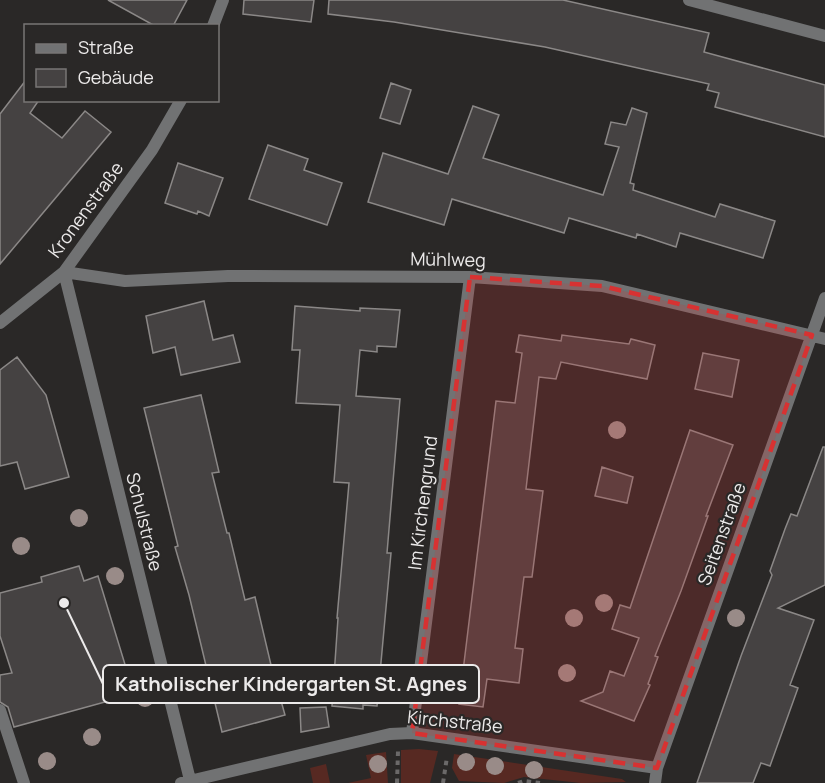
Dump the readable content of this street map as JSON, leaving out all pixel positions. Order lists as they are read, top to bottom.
{
  "streets": {
    "street": [
      "Kronenstraße",
      "Mühlweg",
      "Im Kirchengrund",
      "Schulstraße",
      "Seitenstraße",
      "Kirchstraße"
    ]
  },
  "crossings": [
    ["Kronenstraße", "Mühlweg"],
    ["Kronenstraße", "Schulstraße"],
    ["Mühlweg", "Im Kirchengrund"],
    ["Mühlweg", "Schulstraße"],
    ["Mühlweg", "Seitenstraße"],
    ["Im Kirchengrund", "Kirchstraße"],
    ["Schulstraße", "Kirchstraße"],
    ["Seitenstraße", "Kirchstraße"]
  ],
  "places": ["Katholischer Kindergarten St. Agnes"],
  "legend": ["Straße", "Gebäude"]
}
